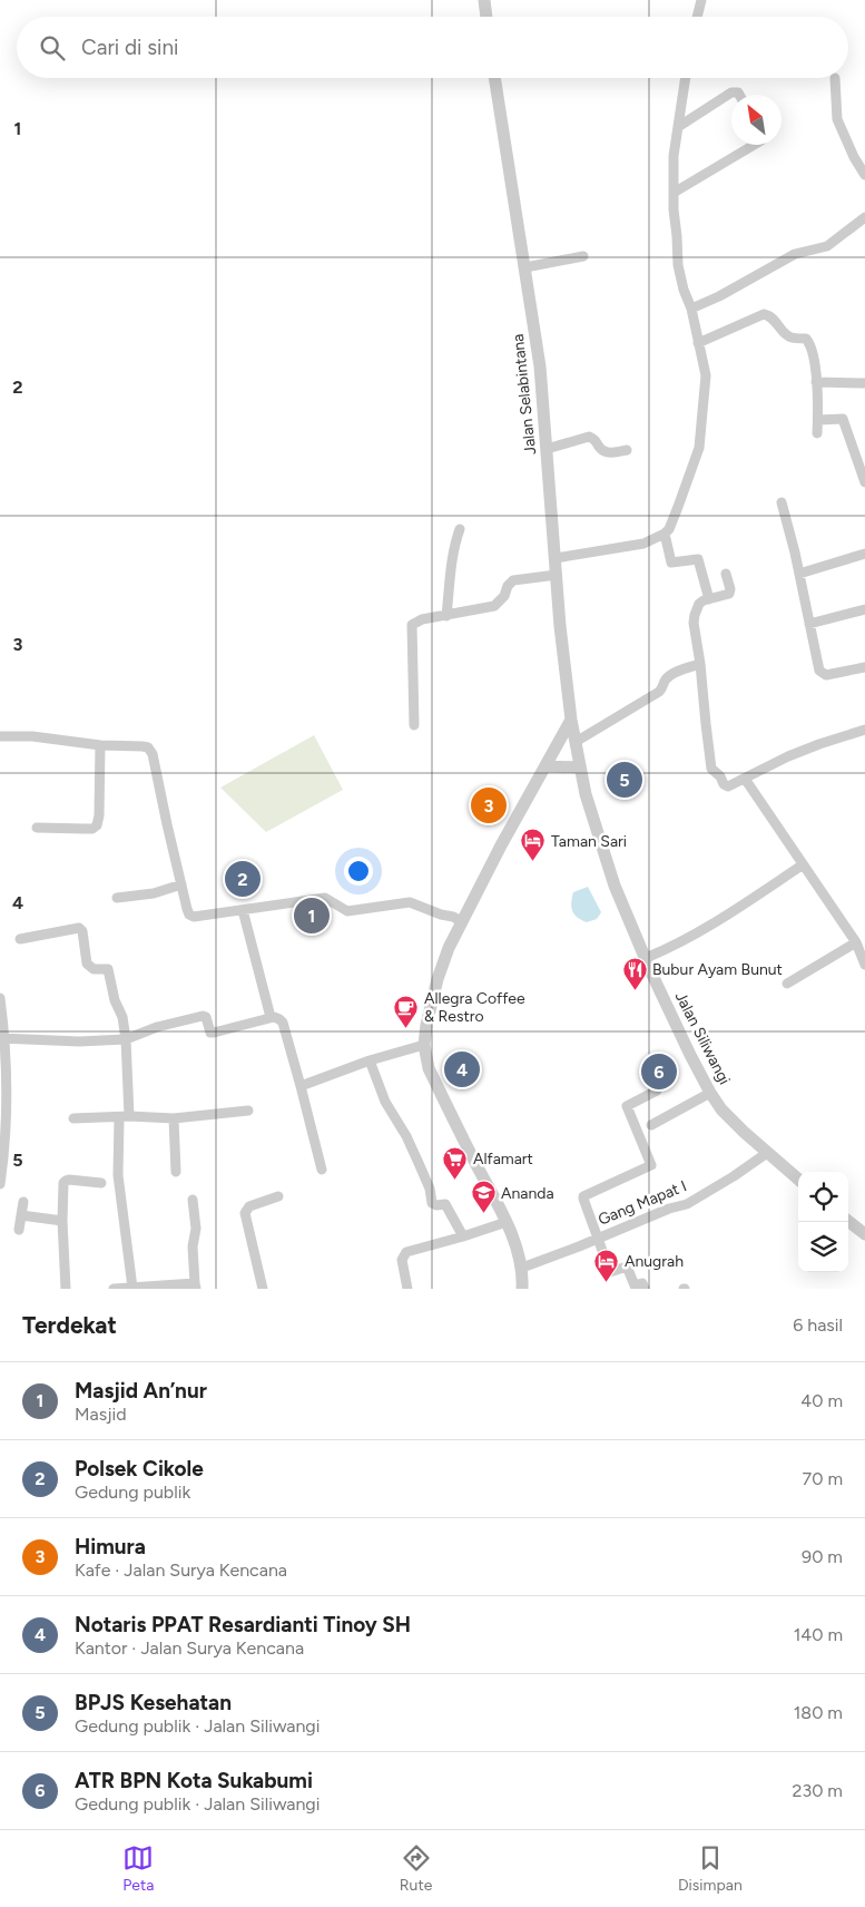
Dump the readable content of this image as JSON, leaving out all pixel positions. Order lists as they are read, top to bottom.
{
  "streets": {
    "street": ["Jalan Selabintana", "Jalan Siliwangi", "Gang Mapat I"]
  },
  "crossings": [
    ["Jalan Selabintana", "Jalan Siliwangi"],
    ["Jalan Siliwangi", "Gang Mapat I"]
  ],
  "places": {
    "hotel": ["Taman Sari", "Anugrah"],
    "restaurant": ["Bubur Ayam Bunut"],
    "cafe": ["Allegra Coffee & Restro"],
    "supermarket": ["Alfamart"],
    "school or university": ["Ananda"]
  },
  "north": "top left",
  "page": {
    "search": "Cari di sini",
    "pins": [
      "5",
      "3",
      "2",
      "1",
      "4",
      "6"
    ],
    "heading": ["Terdekat", "6 hasil"],
    "list": [
      {
        "mark": "1",
        "name": "Masjid An’nur",
        "note": "Masjid",
        "value": "40 m"
      },
      {
        "mark": "2",
        "name": "Polsek Cikole",
        "note": "Gedung publik",
        "value": "70 m"
      },
      {
        "mark": "3",
        "name": "Himura",
        "note": "Kafe · Jalan Surya Kencana",
        "value": "90 m"
      },
      {
        "mark": "4",
        "name": "Notaris PPAT Resardianti Tinoy SH",
        "note": "Kantor · Jalan Surya Kencana",
        "value": "140 m"
      },
      {
        "mark": "5",
        "name": "BPJS Kesehatan",
        "note": "Gedung publik · Jalan Siliwangi",
        "value": "180 m"
      },
      {
        "mark": "6",
        "name": "ATR BPN Kota Sukabumi",
        "note": "Gedung publik · Jalan Siliwangi",
        "value": "230 m"
      }
    ],
    "nav": ["Peta", "Rute", "Disimpan"]
  },
  "grid": {
    "rows": [
      "1",
      "2",
      "3",
      "4",
      "5"
    ]
  }
}
